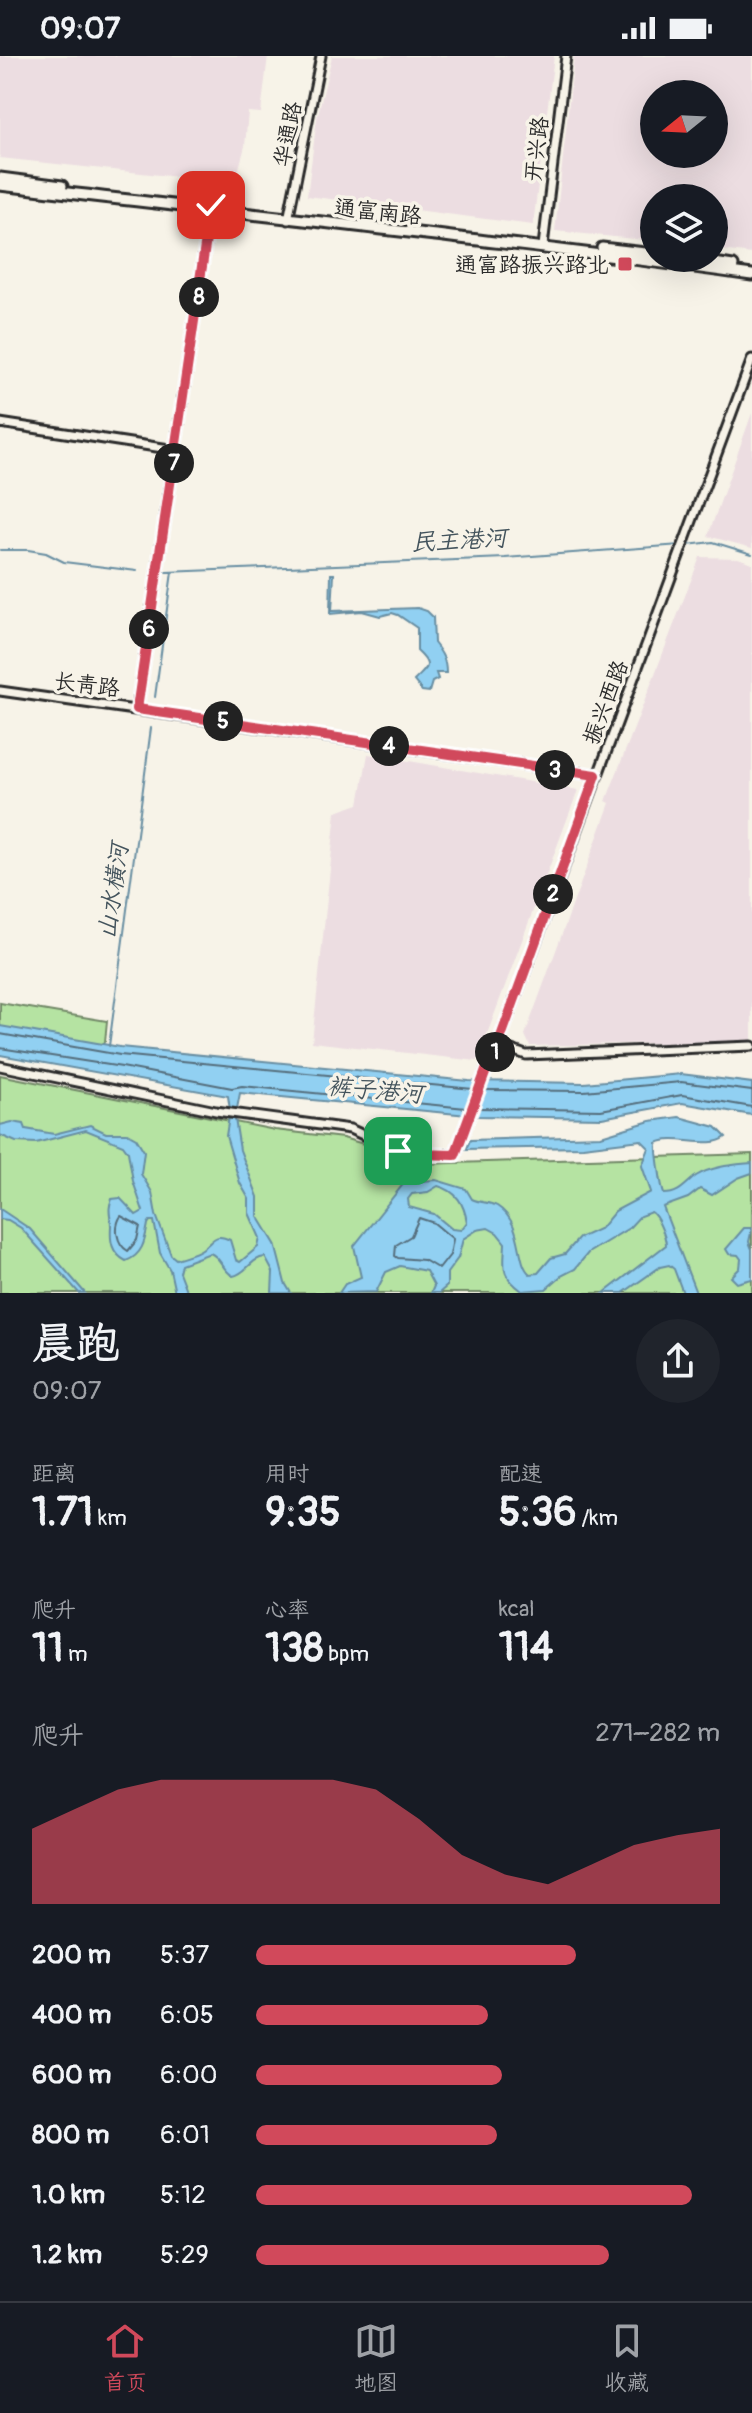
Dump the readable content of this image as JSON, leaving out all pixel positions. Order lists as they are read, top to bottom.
{
  "streets": {
    "main road": ["通富南路"],
    "street": [
      "华通路",
      "开兴路",
      "长青路",
      "振兴西路"
    ]
  },
  "crossings": [
    ["华通路", "通富南路"],
    ["开兴路", "通富南路"],
    ["长青路", "振兴西路"]
  ],
  "water": ["民主港河", "山水横河", "裤子港河"],
  "places": {
    "transit": ["通富路振兴路北"]
  },
  "north": "left",
  "page": {
    "status": "09:07",
    "pins": [
      "8",
      "7",
      "6",
      "5",
      "4",
      "3",
      "2",
      "1"
    ],
    "heading": ["晨跑", "09:07"],
    "stats": [
      ["距离", "1.71 km"],
      ["用时", "9:35"],
      ["配速", "5:36 /km"],
      ["爬升", "11 m"],
      ["心率", "138 bpm"],
      ["kcal", "114"]
    ],
    "chart": ["爬升", "271–282 m"],
    "list": [
      {
        "name": "200 m",
        "note": "5:37"
      },
      {
        "name": "400 m",
        "note": "6:05"
      },
      {
        "name": "600 m",
        "note": "6:00"
      },
      {
        "name": "800 m",
        "note": "6:01"
      },
      {
        "name": "1.0 km",
        "note": "5:12"
      },
      {
        "name": "1.2 km",
        "note": "5:29"
      }
    ],
    "tabs": ["首页", "地图", "收藏"]
  }
}
